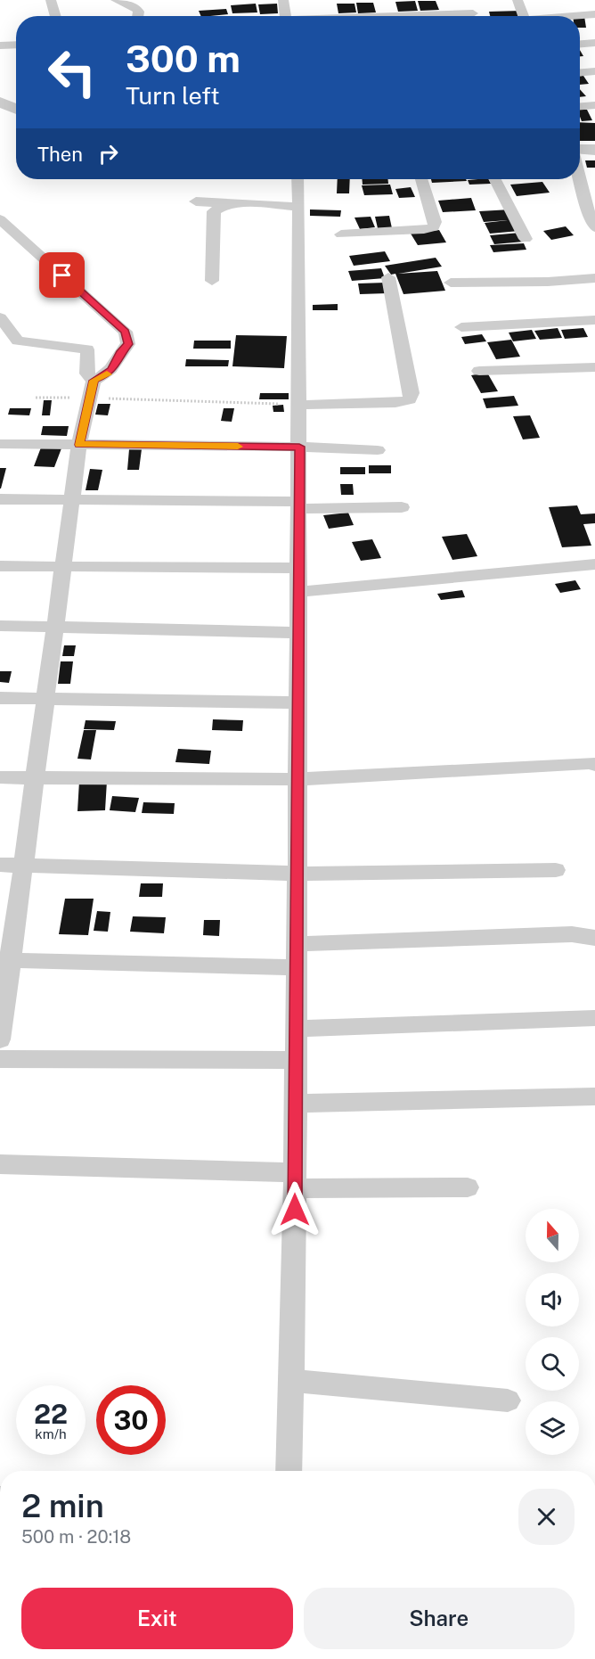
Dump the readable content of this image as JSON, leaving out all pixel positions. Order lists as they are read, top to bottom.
{
  "north": "top",
  "page": {
    "turn": ["300 m", "Turn left"],
    "then": "Then",
    "speed": "22 km/h",
    "limit": "30",
    "heading": ["2 min", "500 m · 20:18"],
    "buttons": ["Exit", "Share"]
  }
}
